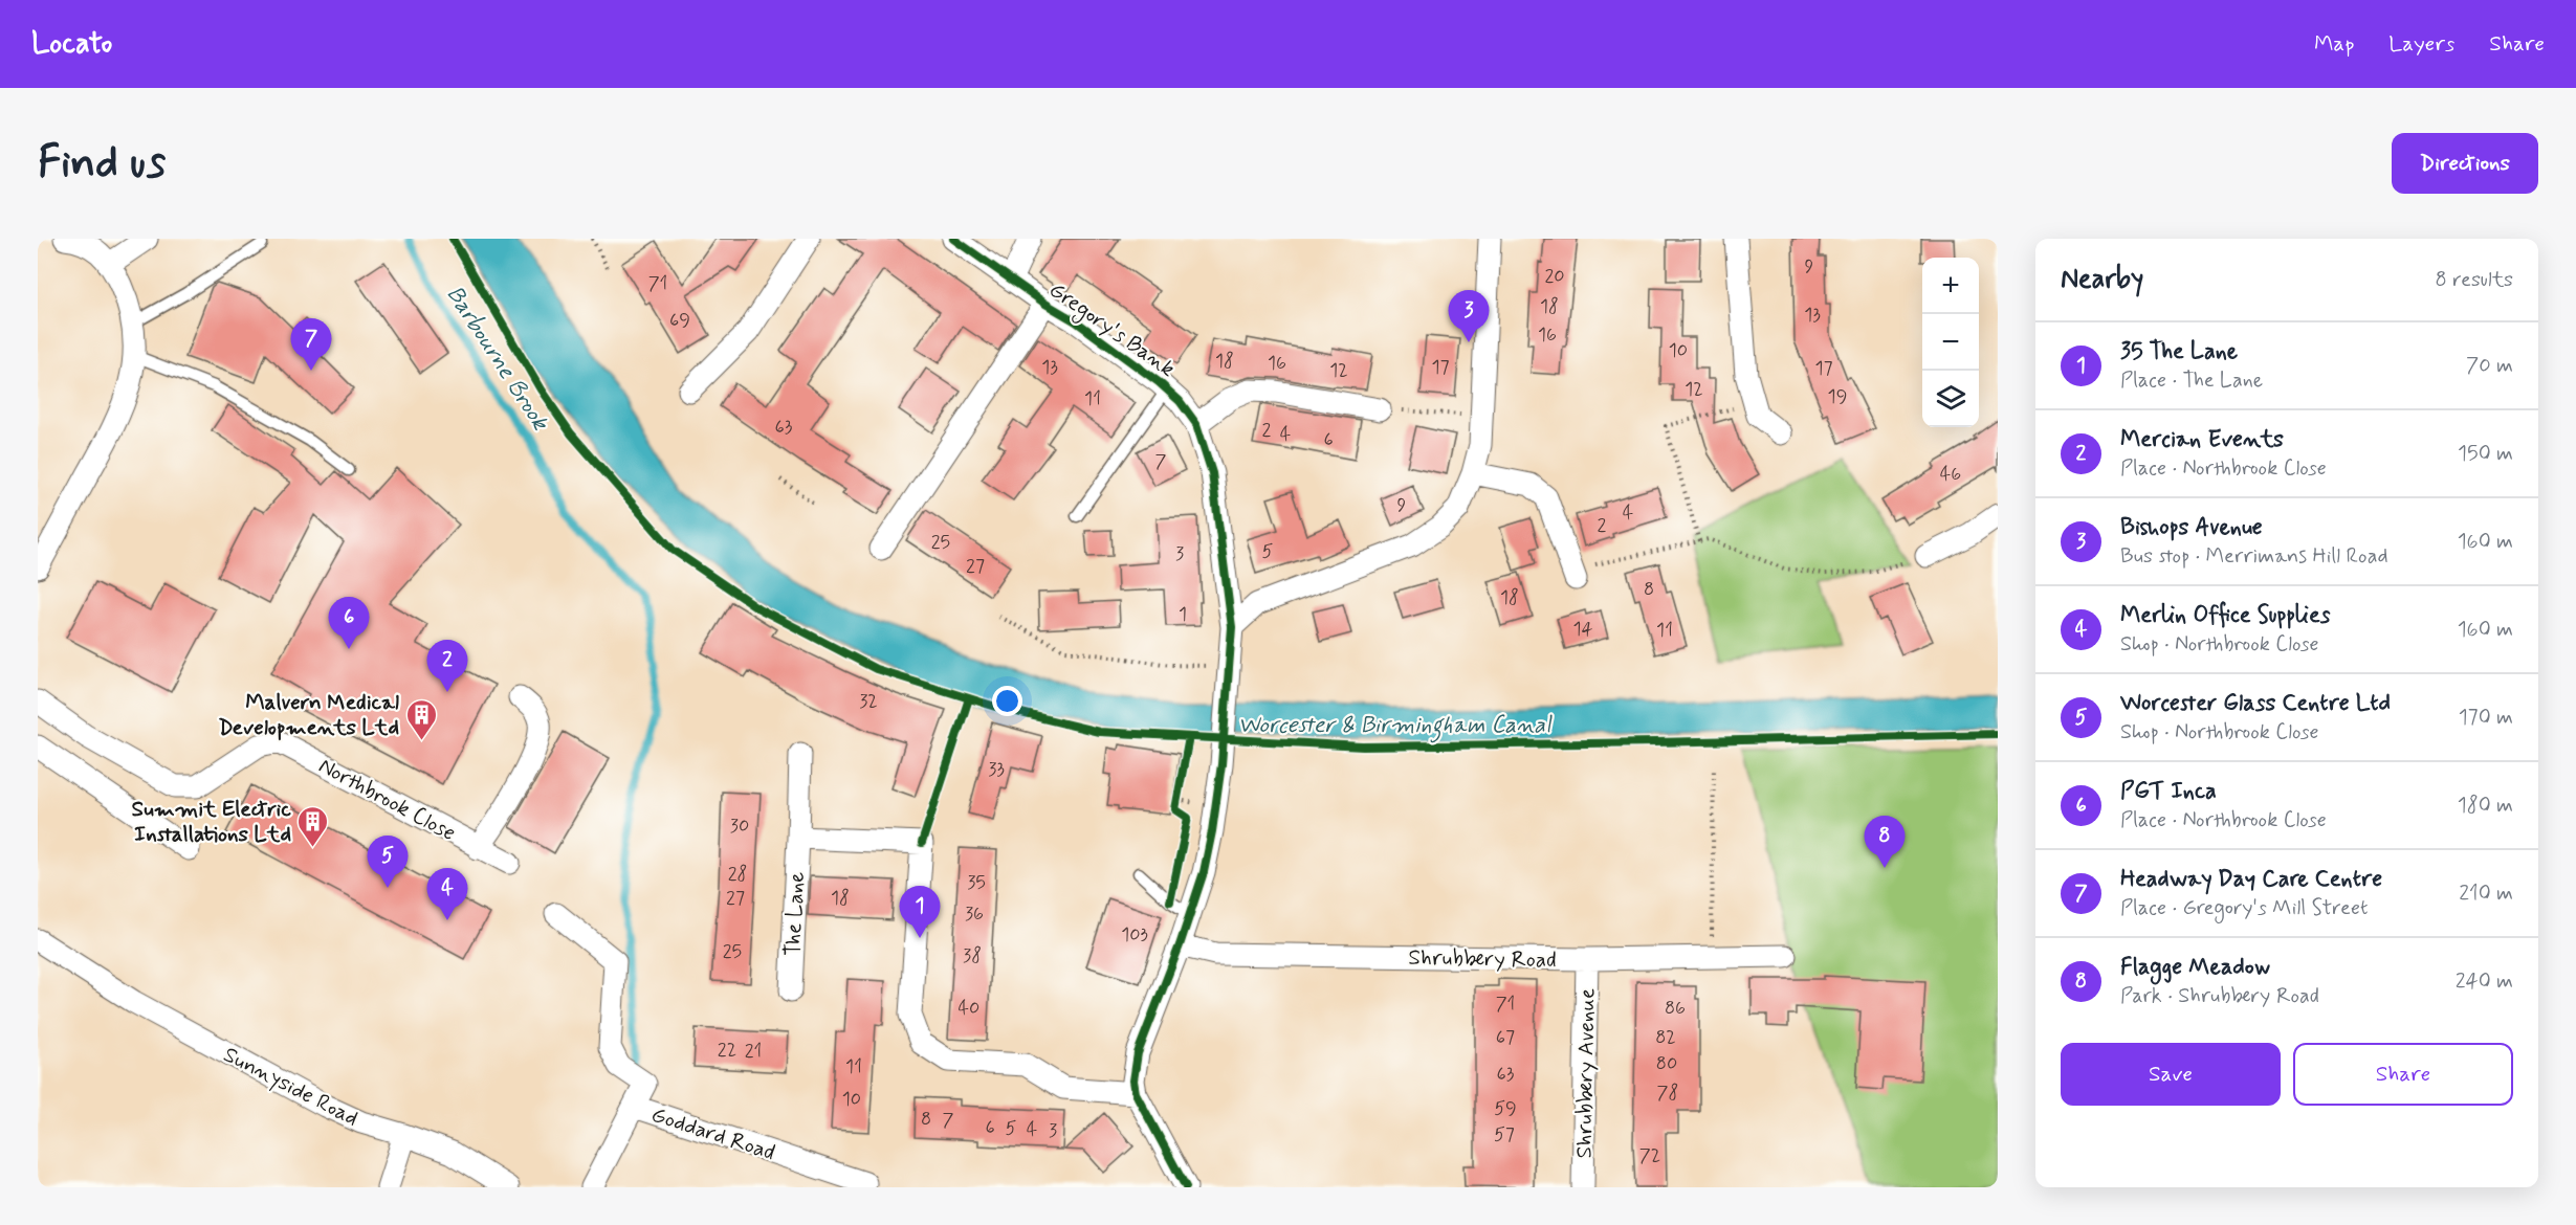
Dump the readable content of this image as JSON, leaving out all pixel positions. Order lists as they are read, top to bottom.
{
  "streets": {
    "street": [
      "Gregory's Bank",
      "Northbrook Close",
      "The Lane",
      "Shrubbery Road",
      "Shrubbery Avenue",
      "Sunnyside Road",
      "Goddard Road"
    ]
  },
  "crossings": [
    ["Gregory's Bank", "Shrubbery Road"],
    ["Shrubbery Road", "Shrubbery Avenue"]
  ],
  "water": ["Barbourne Brook", "Worcester & Birmingham Canal"],
  "places": {
    "building": ["Malvern Medical Developments Ltd", "Summit Electric Installations Ltd"]
  },
  "house_numbers": [
    "9",
    "20",
    "71",
    "18",
    "13",
    "69",
    "16",
    "10",
    "18",
    "16",
    "13",
    "17",
    "17",
    "12",
    "12",
    "19",
    "11",
    "63",
    "2",
    "4",
    "6",
    "7",
    "46",
    "9",
    "4",
    "2",
    "25",
    "5",
    "3",
    "27",
    "8",
    "18",
    "1",
    "14",
    "11",
    "32",
    "33",
    "30",
    "28",
    "35",
    "27",
    "18",
    "36",
    "103",
    "25",
    "38",
    "71",
    "40",
    "86",
    "67",
    "82",
    "22",
    "21",
    "80",
    "11",
    "63",
    "78",
    "10",
    "59",
    "8",
    "7",
    "6",
    "5",
    "4",
    "3",
    "57",
    "72"
  ],
  "page": {
    "header": "Locato",
    "nav": ["Map", "Layers", "Share"],
    "buttons": [
      "Directions",
      ["Save", "Share"]
    ],
    "title": "Find us",
    "heading": ["Nearby", "8 results"],
    "map_buttons": ["+", "−"],
    "pins": [
      "3",
      "7",
      "6",
      "2",
      "8",
      "5",
      "4",
      "1"
    ],
    "list": [
      {
        "mark": "1",
        "name": "35 The Lane",
        "note": "Place · The Lane",
        "value": "70 m"
      },
      {
        "mark": "2",
        "name": "Mercian Events",
        "note": "Place · Northbrook Close",
        "value": "150 m"
      },
      {
        "mark": "3",
        "name": "Bishops Avenue",
        "note": "Bus stop · Merrimans Hill Road",
        "value": "160 m"
      },
      {
        "mark": "4",
        "name": "Merlin Office Supplies",
        "note": "Shop · Northbrook Close",
        "value": "160 m"
      },
      {
        "mark": "5",
        "name": "Worcester Glass Centre Ltd",
        "note": "Shop · Northbrook Close",
        "value": "170 m"
      },
      {
        "mark": "6",
        "name": "PGT Inca",
        "note": "Place · Northbrook Close",
        "value": "180 m"
      },
      {
        "mark": "7",
        "name": "Headway Day Care Centre",
        "note": "Place · Gregory's Mill Street",
        "value": "210 m"
      },
      {
        "mark": "8",
        "name": "Flagge Meadow",
        "note": "Park · Shrubbery Road",
        "value": "240 m"
      }
    ]
  }
}
